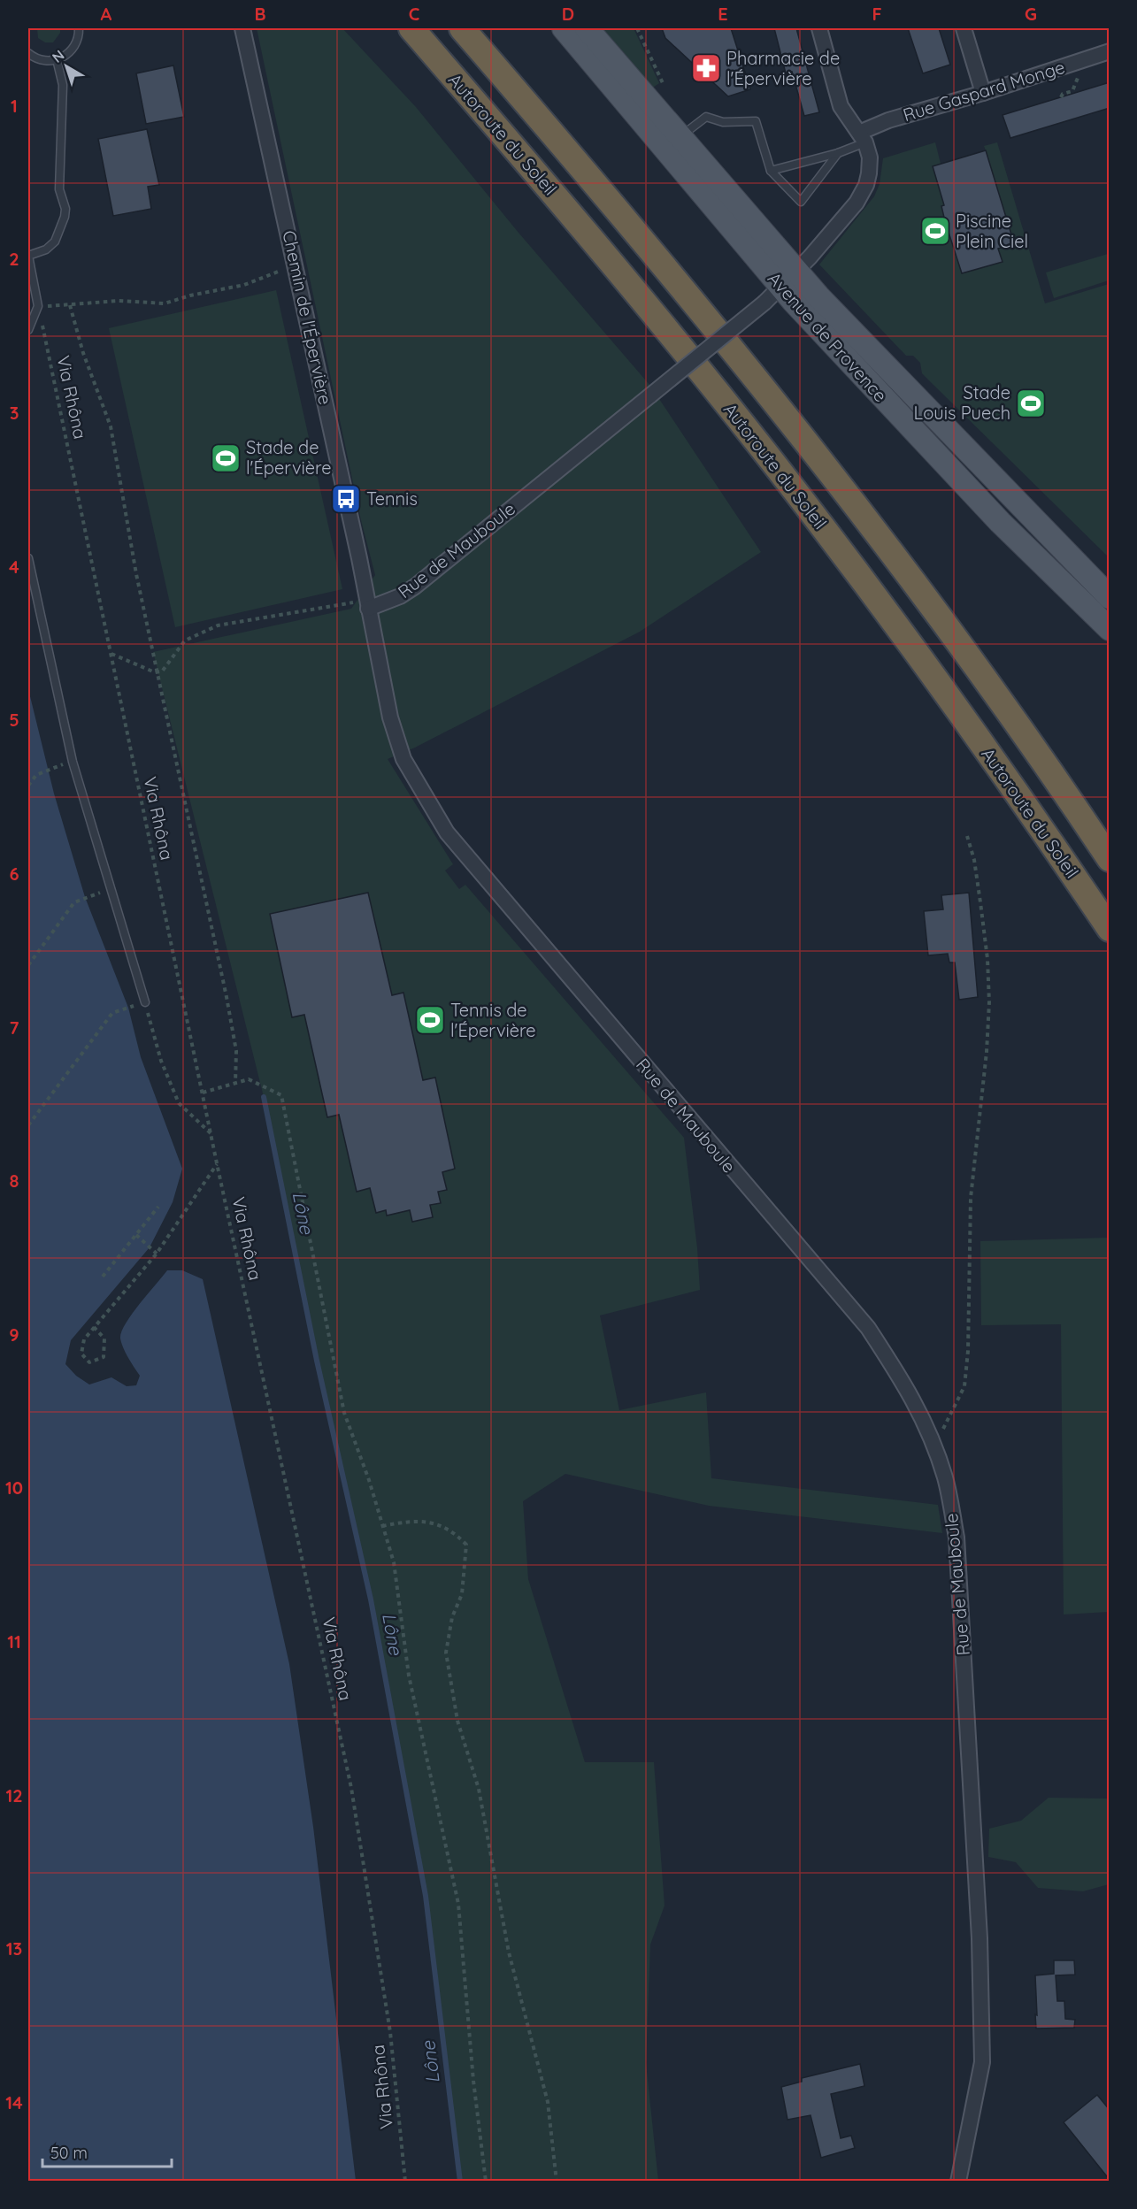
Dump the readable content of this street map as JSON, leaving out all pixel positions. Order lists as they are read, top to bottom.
{
  "streets": {
    "highway": ["Autoroute du Soleil"],
    "main road": ["Avenue de Provence"],
    "street": ["Rue Gaspard Monge", "Chemin de l'Épervière", "Rue de Mauboule"],
    "path": ["Via Rhôna"]
  },
  "crossings": [
    ["Chemin de l'Épervière", "Rue de Mauboule"],
    ["Avenue de Provence", "Rue de Mauboule"]
  ],
  "water": ["Lône"],
  "places": {
    "pharmacy": ["Pharmacie de l'Épervière"],
    "sports": [
      "Piscine Plein Ciel",
      "Stade Louis Puech",
      "Stade de l'Épervière",
      "Tennis de l'Épervière"
    ],
    "bus stop": ["Tennis"]
  },
  "scale_bar": "50 m",
  "north": "top left",
  "grid": {
    "columns": [
      "A",
      "B",
      "C",
      "D",
      "E",
      "F",
      "G"
    ],
    "rows": [
      "1",
      "2",
      "3",
      "4",
      "5",
      "6",
      "7",
      "8",
      "9",
      "10",
      "11",
      "12",
      "13",
      "14"
    ]
  }
}
